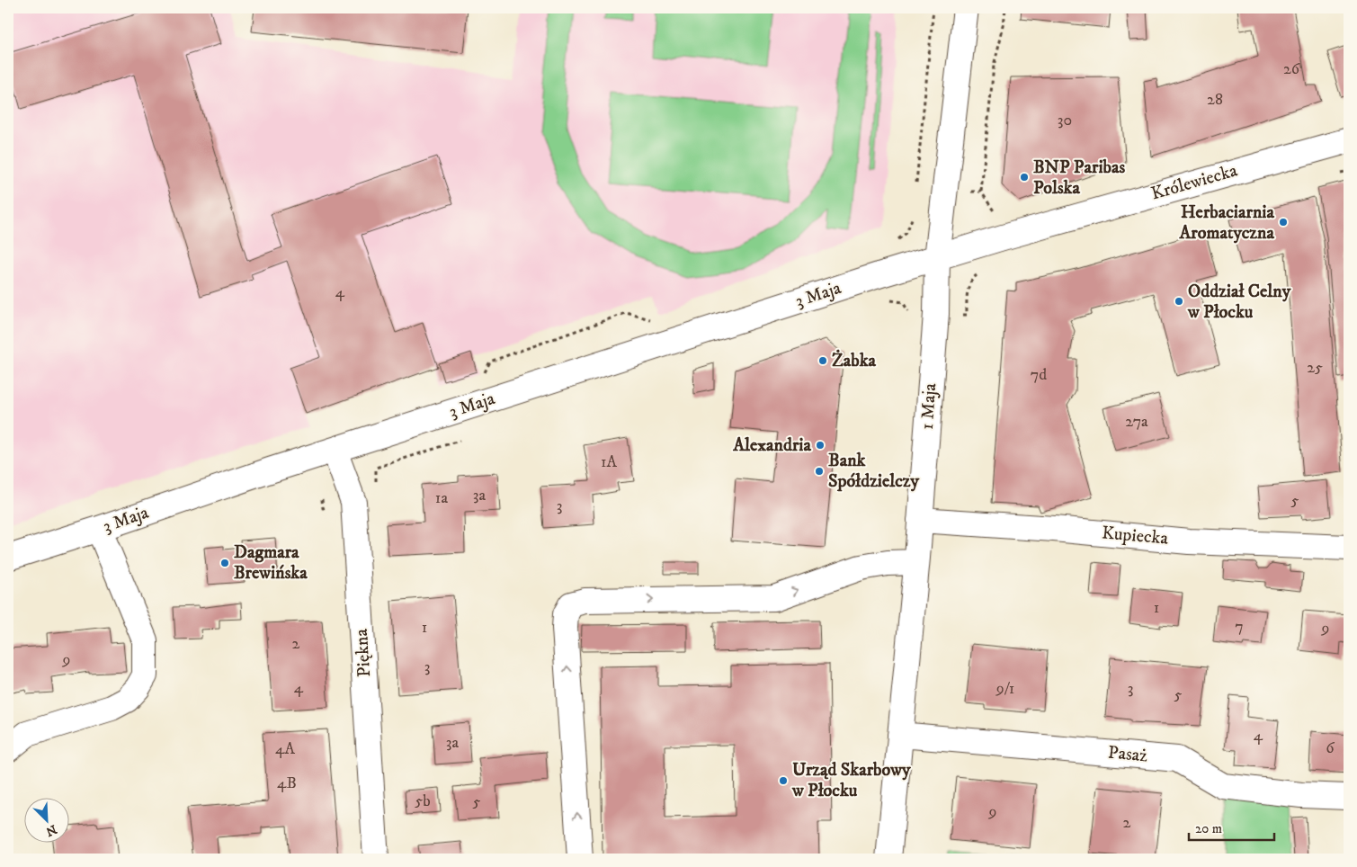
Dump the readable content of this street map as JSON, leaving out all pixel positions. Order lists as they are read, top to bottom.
{
  "streets": {
    "street": [
      "Królewiecka",
      "3 Maja",
      "1 Maja",
      "Kupiecka",
      "Piękna",
      "Pasaż"
    ]
  },
  "crossings": [
    ["Królewiecka", "3 Maja"],
    ["Królewiecka", "1 Maja"],
    ["3 Maja", "1 Maja"],
    ["3 Maja", "Piękna"],
    ["1 Maja", "Kupiecka"],
    ["1 Maja", "Pasaż"]
  ],
  "places": [
    "BNP Paribas Polska",
    "Herbaciarnia Aromatyczna",
    "Oddział Celny w Płocku",
    "Żabka",
    "Alexandria",
    "Bank Spółdzielczy",
    "Dagmara Brewińska",
    "Urząd Skarbowy w Płocku"
  ],
  "house_numbers": [
    "26",
    "28",
    "30",
    "4",
    "25",
    "7d",
    "27a",
    "1A",
    "3a",
    "1a",
    "5",
    "3",
    "1",
    "7",
    "1",
    "9",
    "2",
    "9",
    "3",
    "4",
    "9/1",
    "3",
    "5",
    "4",
    "3a",
    "6",
    "4A",
    "4B",
    "5b",
    "5",
    "9",
    "2"
  ],
  "scale_bar": "20 m",
  "north": "bottom right"
}
